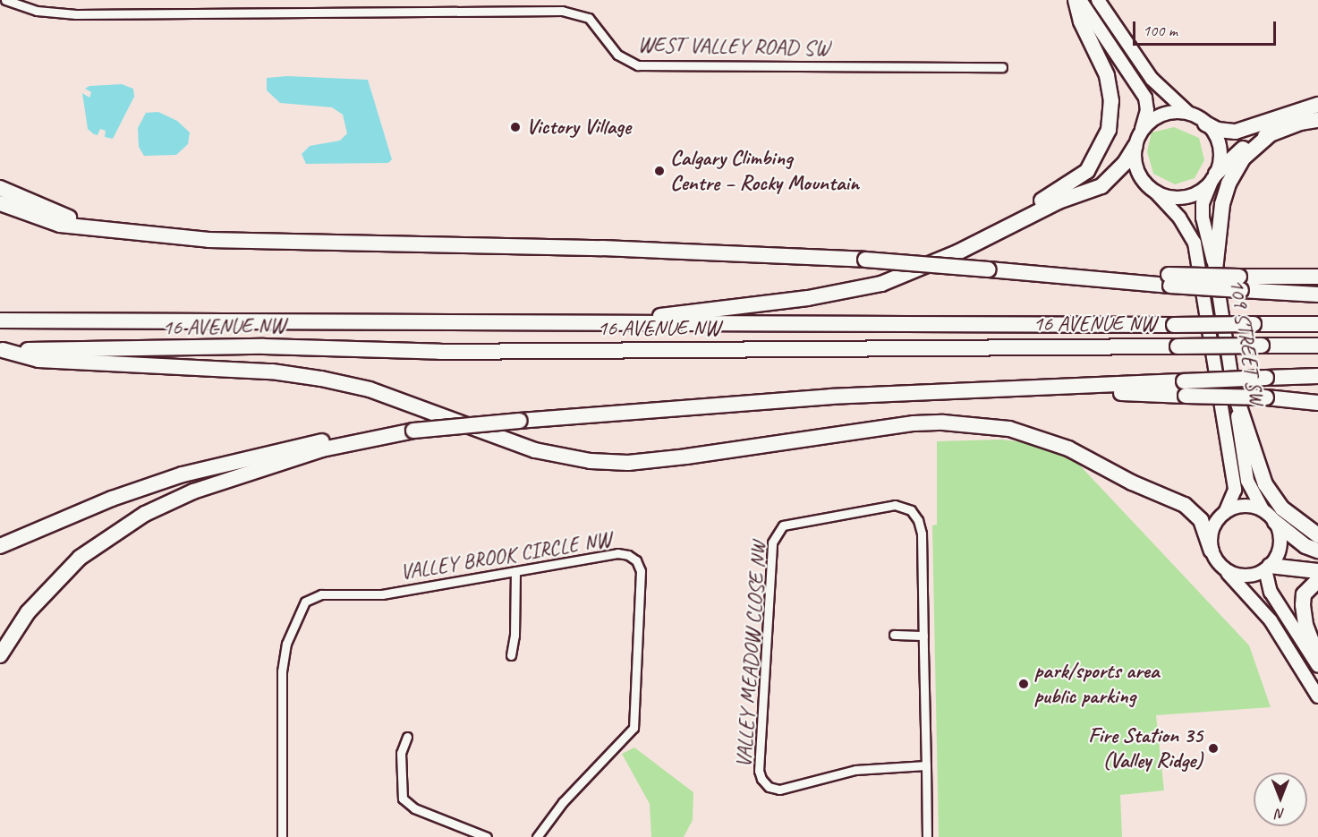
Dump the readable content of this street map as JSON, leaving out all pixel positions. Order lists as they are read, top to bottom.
{
  "streets": {
    "highway": ["16 AVENUE NW"],
    "street": [
      "WEST VALLEY ROAD SW",
      "109 STREET SW",
      "VALLEY BROOK CIRCLE NW",
      "VALLEY MEADOW CLOSE NW"
    ]
  },
  "places": [
    "Victory Village",
    "Calgary Climbing Centre – Rocky Mountain",
    "park/sports area public parking",
    "Fire Station 35 (Valley Ridge)"
  ],
  "scale_bar": "100 m",
  "north": "bottom"
}
